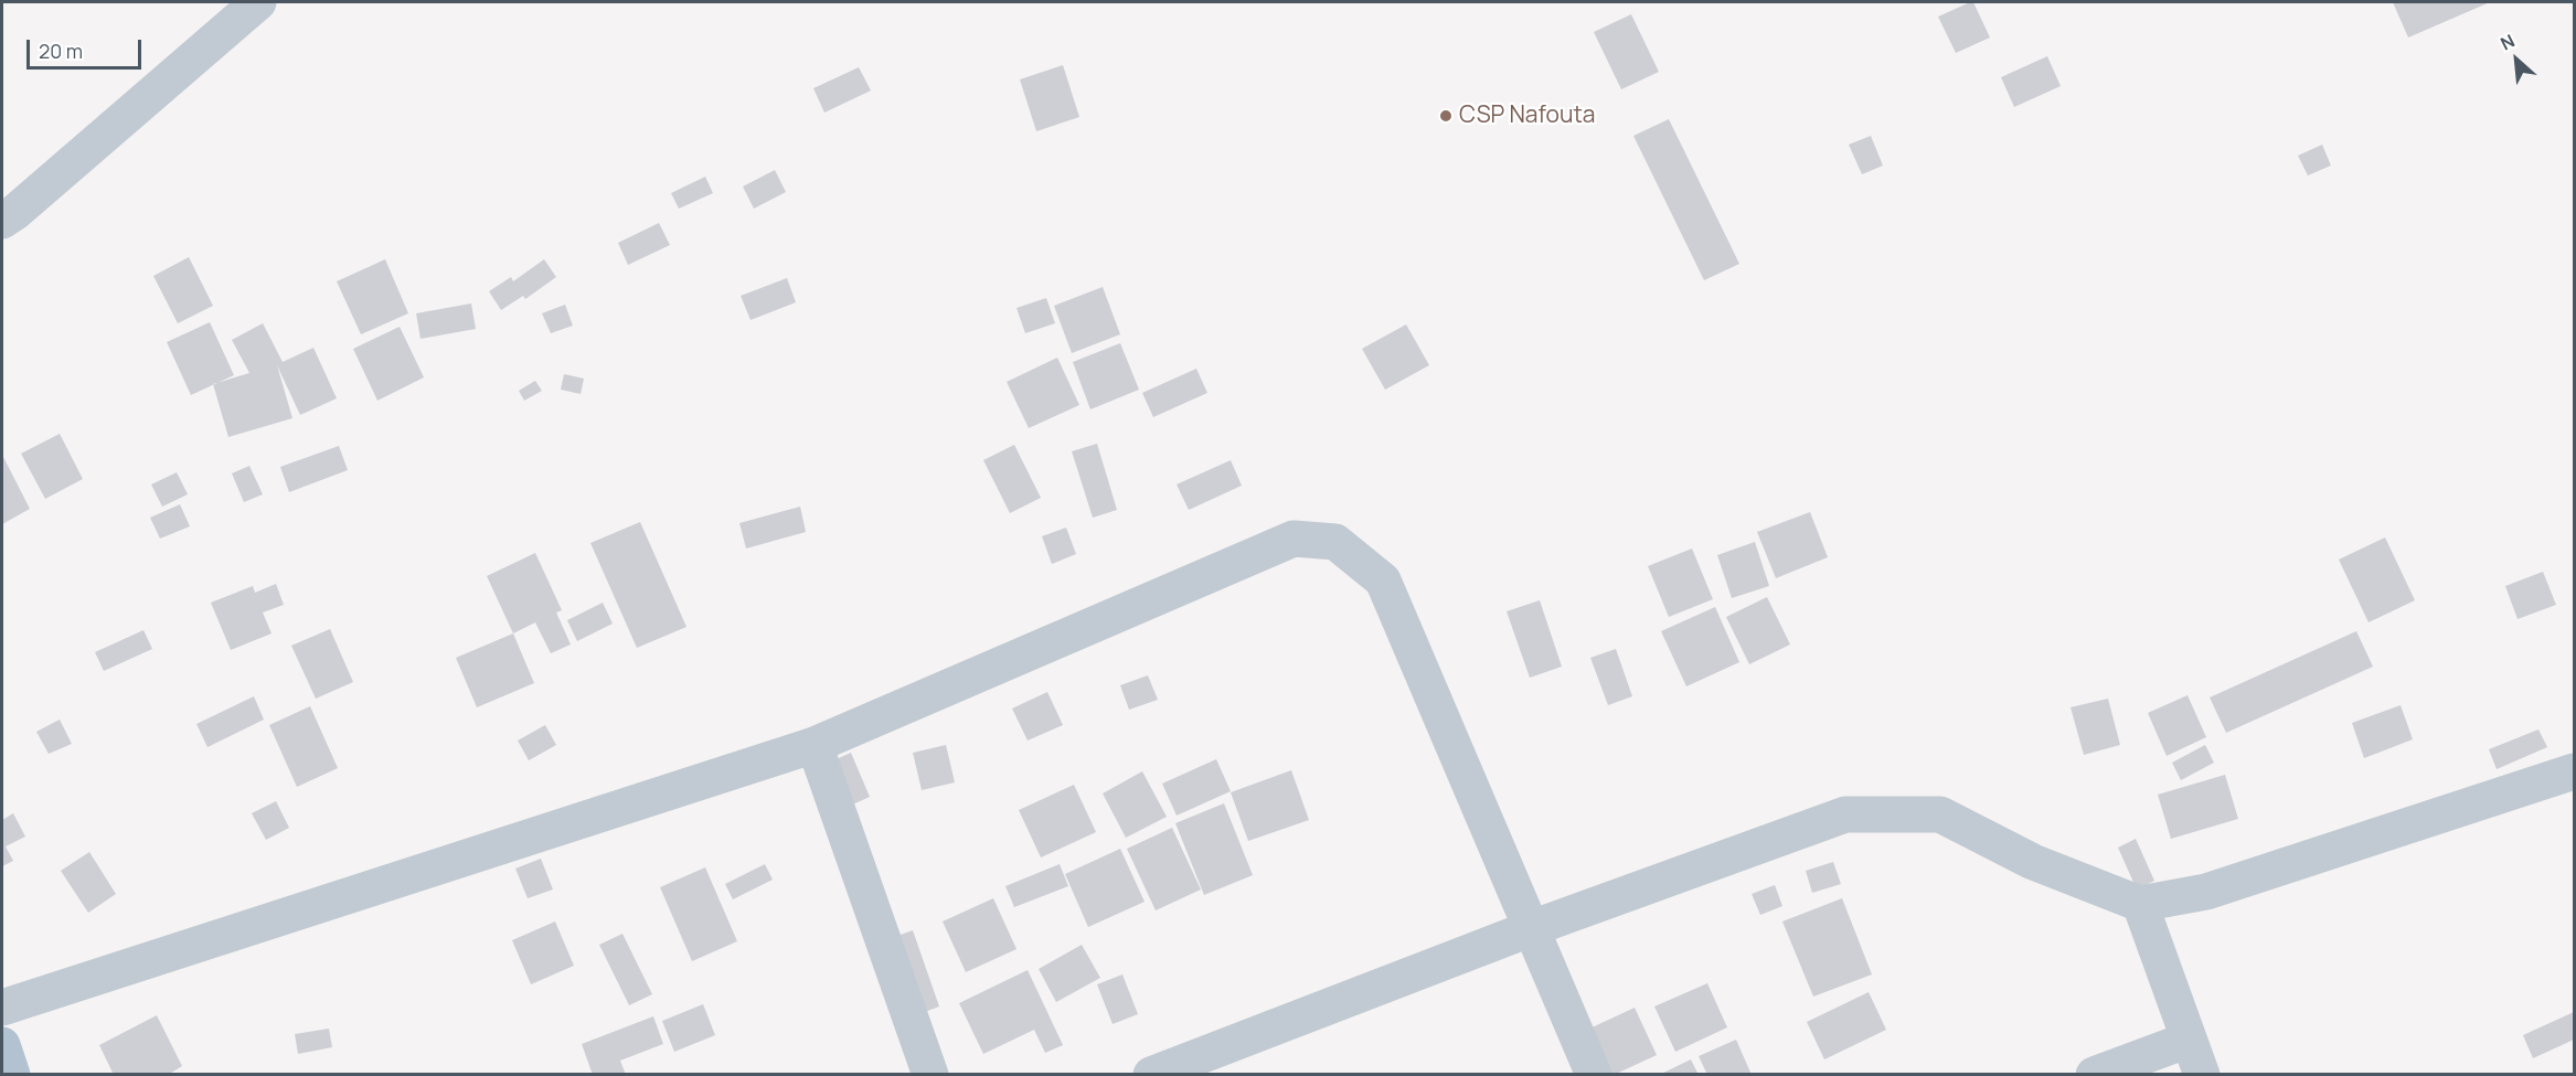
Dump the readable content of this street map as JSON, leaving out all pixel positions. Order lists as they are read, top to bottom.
{
  "places": ["CSP Nafouta"],
  "scale_bar": "20 m",
  "north": "top left"
}
